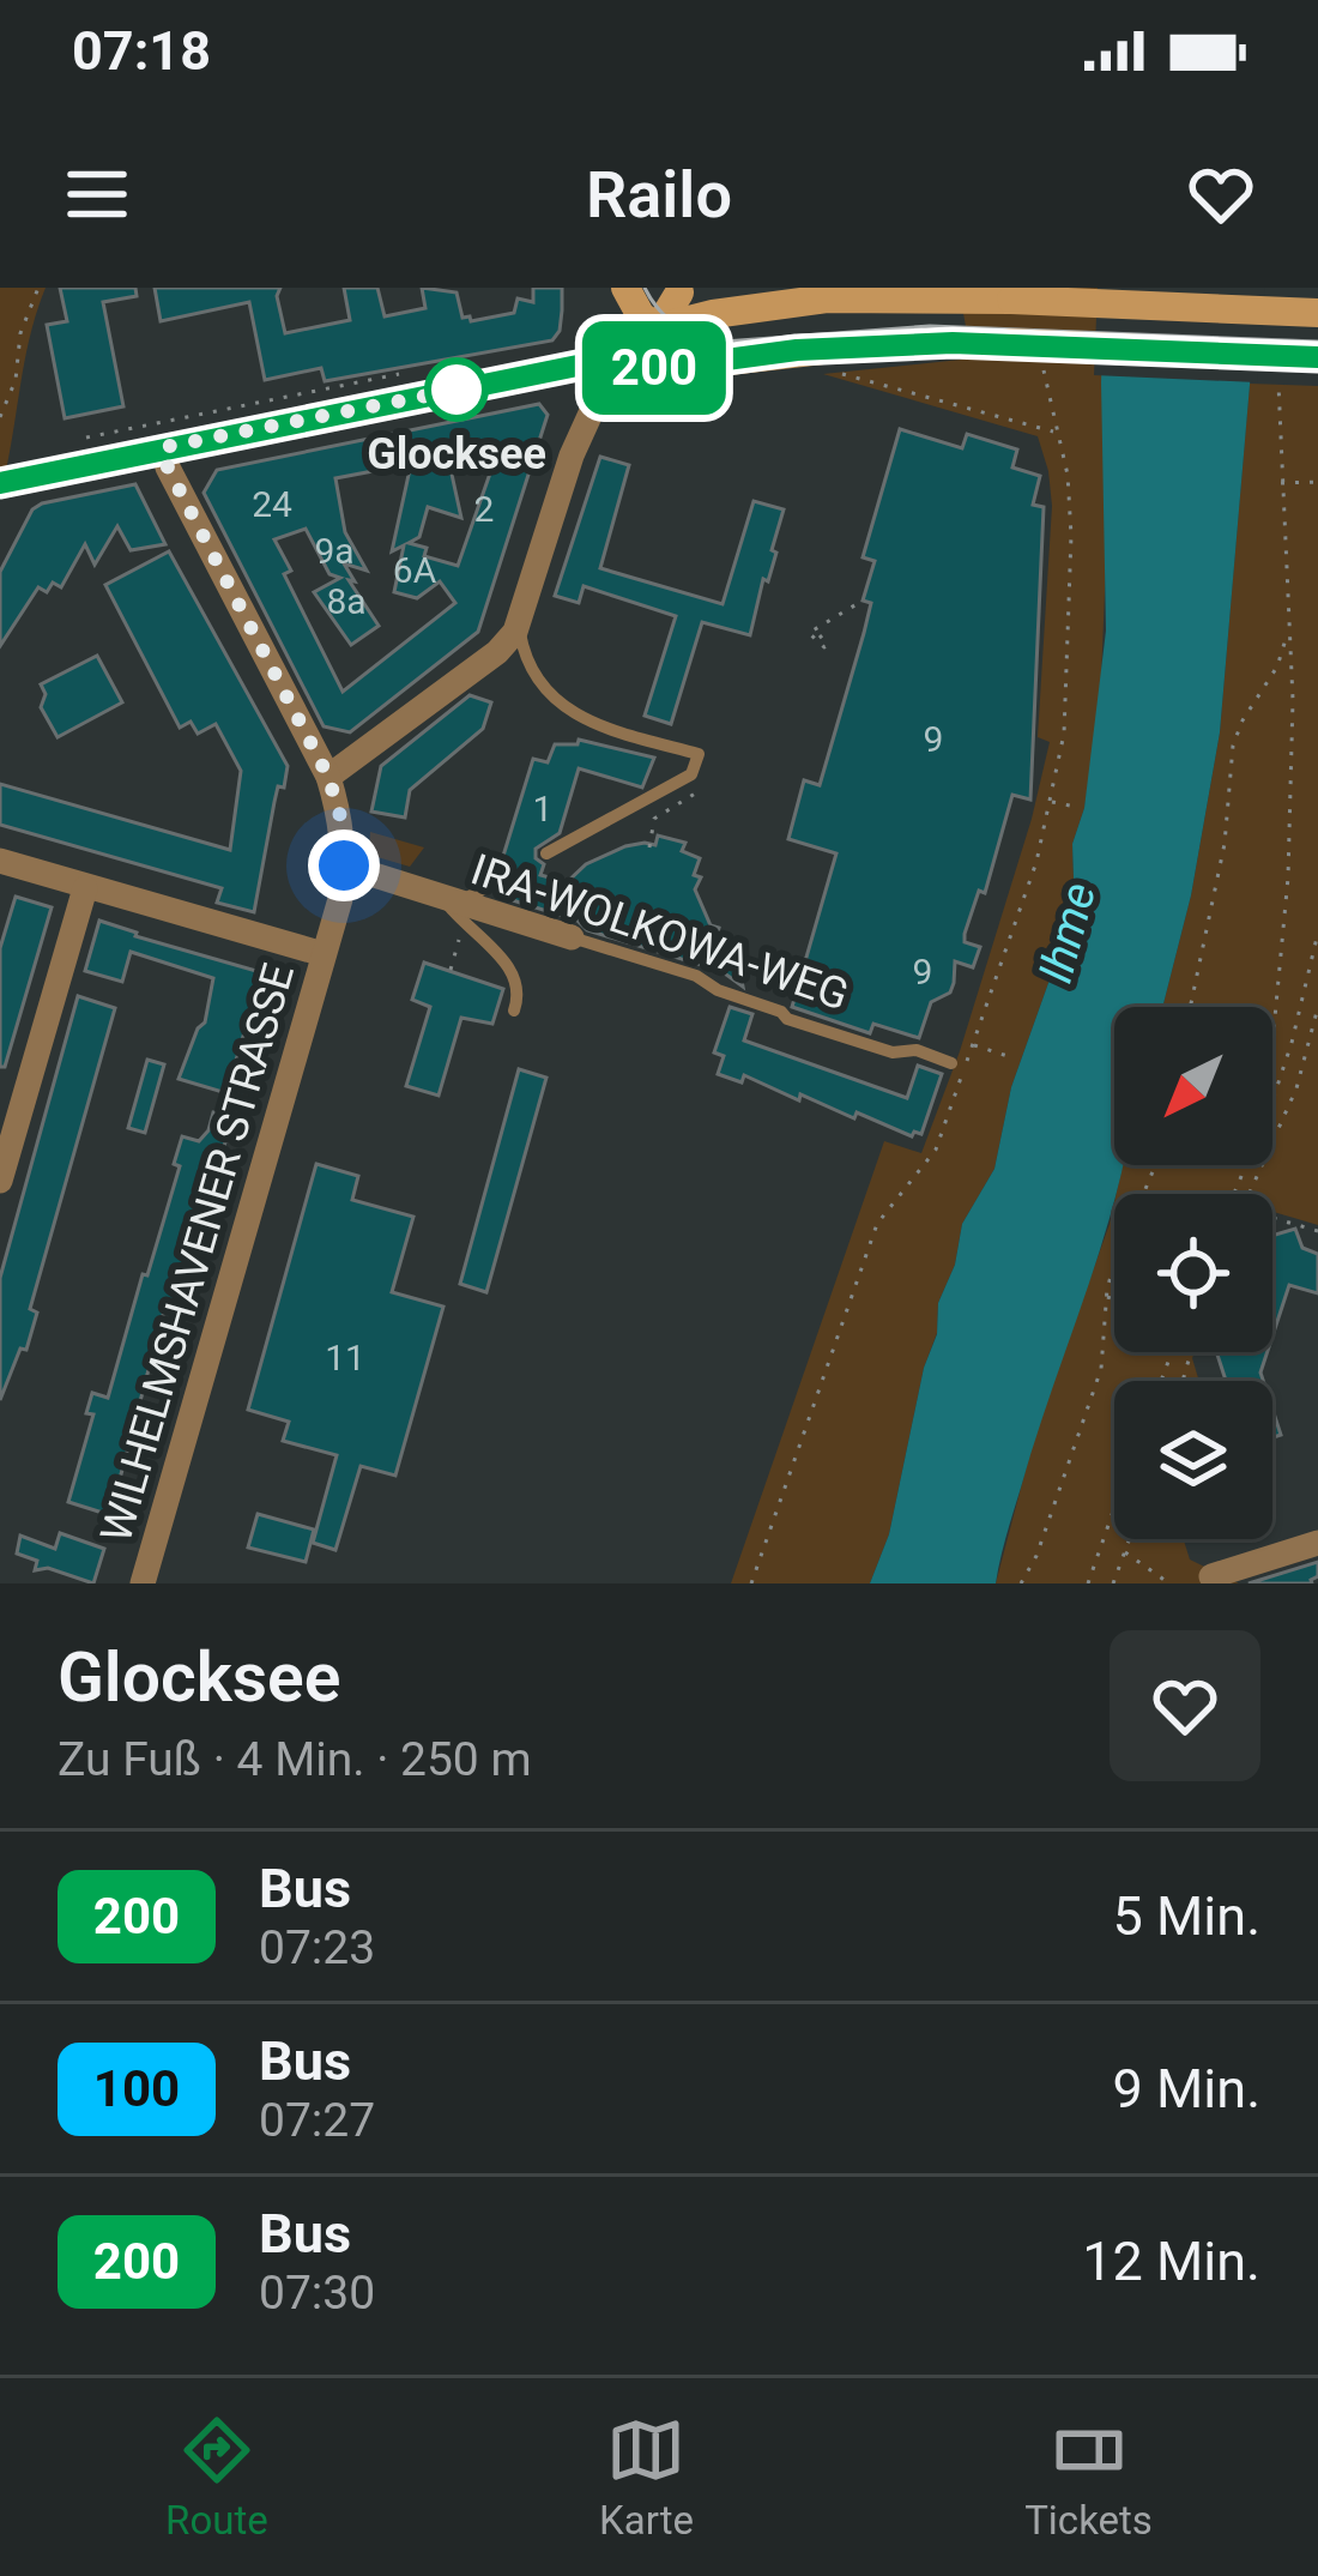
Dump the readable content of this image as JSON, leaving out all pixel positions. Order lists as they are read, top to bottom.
{
  "streets": {
    "street": ["IRA-WOLKOWA-WEG", "WILHELMSHAVENER STRASSE"]
  },
  "crossings": [
    ["IRA-WOLKOWA-WEG", "WILHELMSHAVENER STRASSE"]
  ],
  "water": ["Ihme"],
  "places": ["Glocksee"],
  "lines": ["bus line 200"],
  "house_numbers": [
    "24",
    "2",
    "9a",
    "6A",
    "8a",
    "9",
    "1",
    "9",
    "11"
  ],
  "north": "bottom left",
  "page": {
    "status": "07:18",
    "header": "Railo",
    "on_map": "200",
    "heading": ["Glocksee", "Zu Fuß · 4 Min. · 250 m"],
    "list": [
      {
        "mark": "200",
        "name": "Bus",
        "note": "07:23",
        "value": "5 Min."
      },
      {
        "mark": "100",
        "name": "Bus",
        "note": "07:27",
        "value": "9 Min."
      },
      {
        "mark": "200",
        "name": "Bus",
        "note": "07:30",
        "value": "12 Min."
      }
    ],
    "tabs": ["Route", "Karte", "Tickets"]
  }
}
